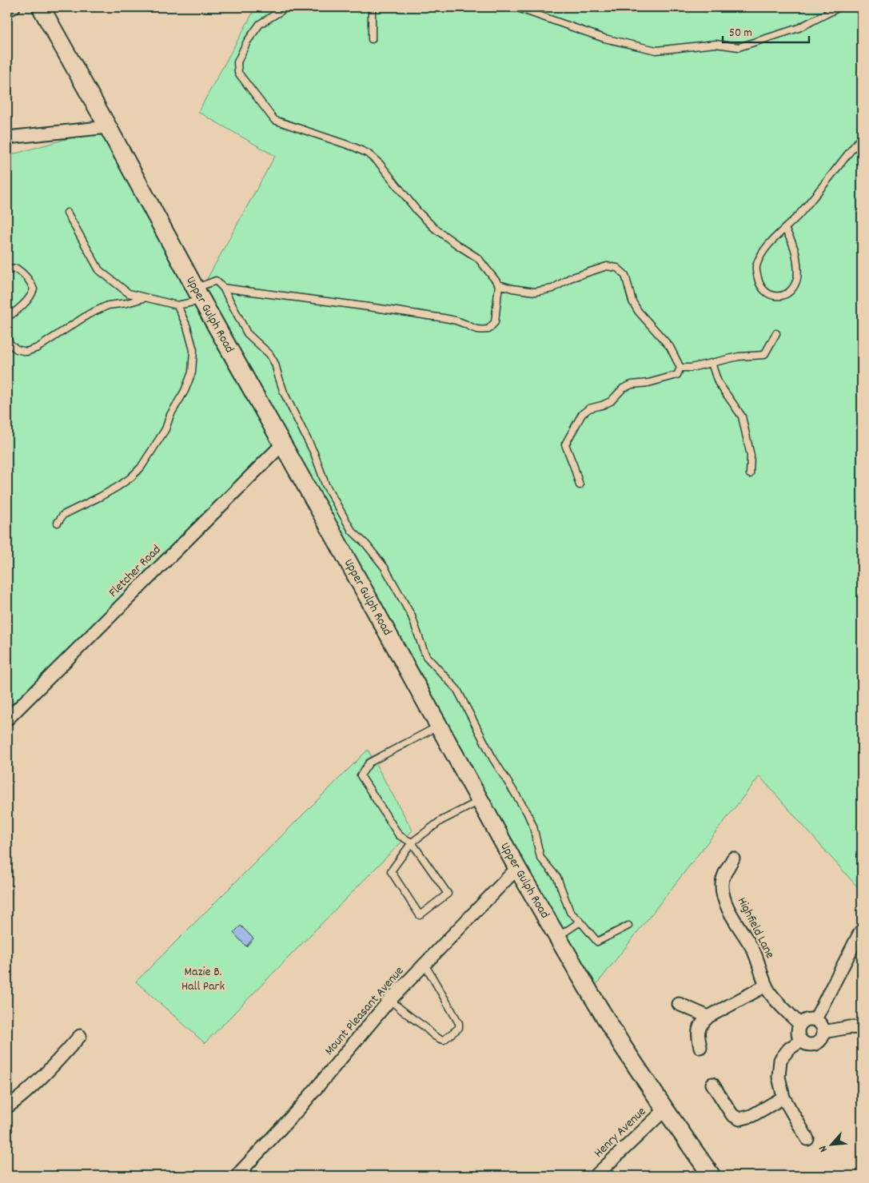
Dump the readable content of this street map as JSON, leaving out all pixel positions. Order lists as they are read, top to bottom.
{
  "streets": {
    "street": [
      "Upper Gulph Road",
      "Fletcher Road",
      "Highfield Lane",
      "Mount Pleasant Avenue",
      "Henry Avenue"
    ]
  },
  "crossings": [
    ["Upper Gulph Road", "Fletcher Road"],
    ["Upper Gulph Road", "Mount Pleasant Avenue"],
    ["Upper Gulph Road", "Henry Avenue"]
  ],
  "parks": ["Mazie B. Hall Park"],
  "scale_bar": "50 m",
  "north": "bottom left"
}
